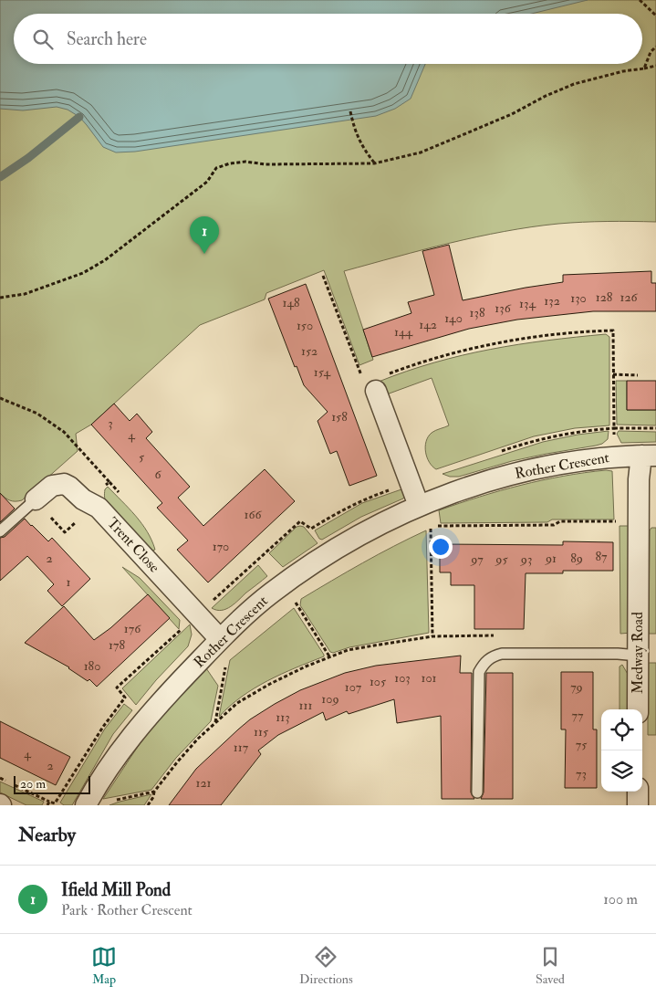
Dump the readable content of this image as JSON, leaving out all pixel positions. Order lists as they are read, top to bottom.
{
  "streets": {
    "street": ["Rother Crescent", "Trent Close", "Medway Road"]
  },
  "crossings": [
    ["Rother Crescent", "Trent Close"],
    ["Rother Crescent", "Medway Road"]
  ],
  "house_numbers": [
    "128",
    "126",
    "130",
    "132",
    "148",
    "134",
    "136",
    "138",
    "140",
    "142",
    "150",
    "144",
    "152",
    "154",
    "158",
    "3",
    "4",
    "5",
    "6",
    "166",
    "170",
    "87",
    "2",
    "91",
    "89",
    "97",
    "95",
    "93",
    "1",
    "176",
    "178",
    "180",
    "103",
    "101",
    "105",
    "107",
    "79",
    "109",
    "111",
    "77",
    "113",
    "115",
    "75",
    "117",
    "4",
    "2",
    "73",
    "121"
  ],
  "scale_bar": "20 m",
  "page": {
    "search": "Search here",
    "pins": "1",
    "scale": "20 m",
    "heading": "Nearby",
    "list": [
      {
        "mark": "1",
        "name": "Ifield Mill Pond",
        "note": "Park · Rother Crescent",
        "value": "100 m"
      }
    ],
    "nav": ["Map", "Directions", "Saved"]
  }
}
